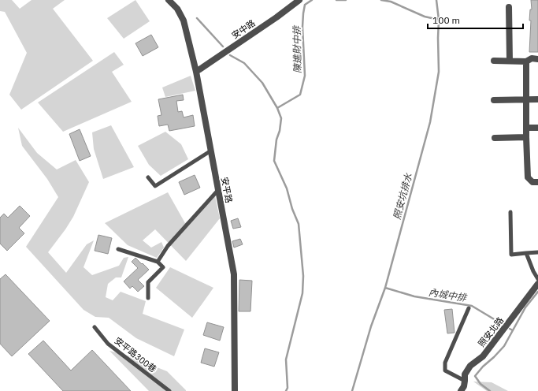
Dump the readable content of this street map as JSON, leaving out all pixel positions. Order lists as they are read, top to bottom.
{
  "streets": {
    "street": ["安中路", "安平路", "照安北路"],
    "lane": ["安平路300巷"]
  },
  "crossings": [
    ["安中路", "安平路"]
  ],
  "water": ["陳進財中排", "照安坑排水", "內城中排"],
  "scale_bar": "100 m"
}
